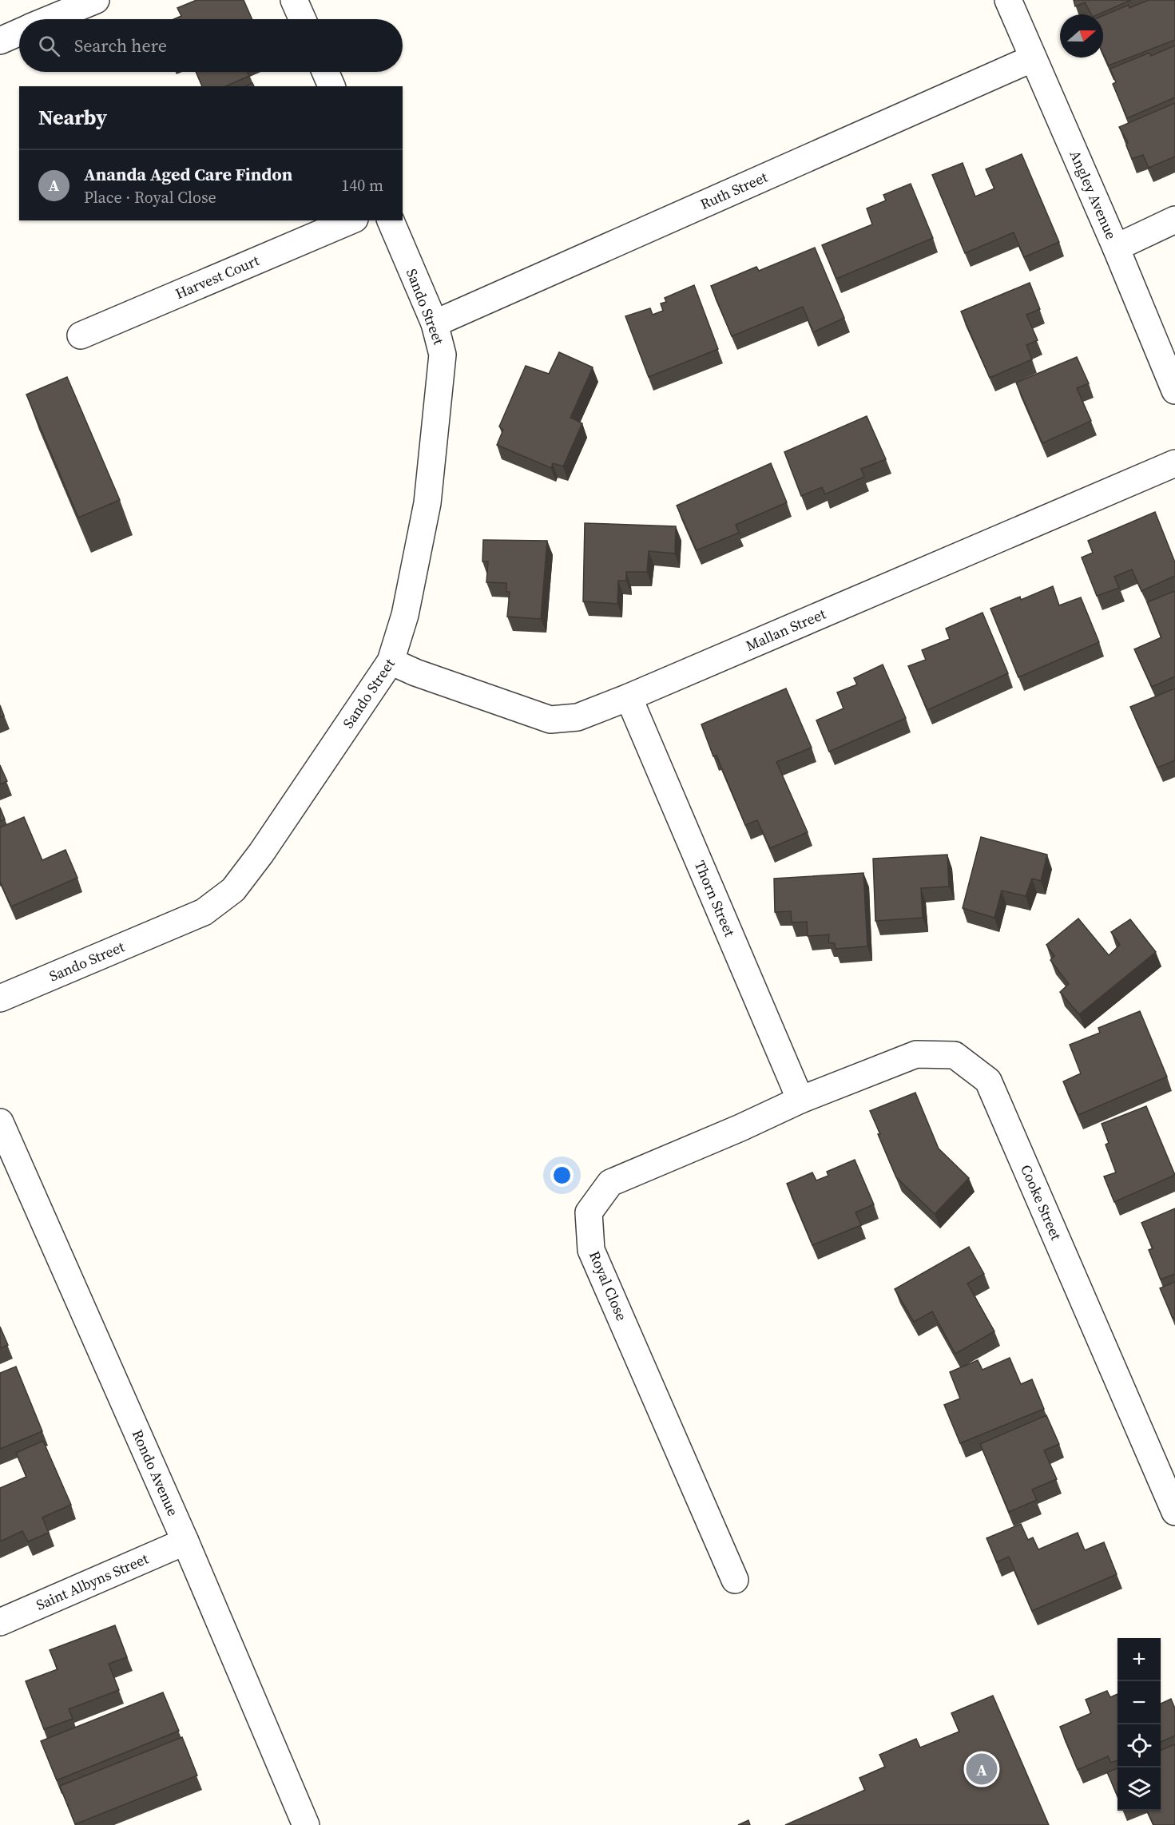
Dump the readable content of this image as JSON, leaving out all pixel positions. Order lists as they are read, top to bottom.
{
  "streets": {
    "street": [
      "Ruth Street",
      "Angley Avenue",
      "Harvest Court",
      "Sando Street",
      "Mallan Street",
      "Thorn Street",
      "Cooke Street",
      "Royal Close",
      "Rondo Avenue",
      "Saint Albyns Street"
    ]
  },
  "crossings": [
    ["Ruth Street", "Angley Avenue"],
    ["Ruth Street", "Sando Street"],
    ["Sando Street", "Mallan Street"],
    ["Mallan Street", "Thorn Street"],
    ["Thorn Street", "Cooke Street"],
    ["Thorn Street", "Royal Close"],
    ["Cooke Street", "Royal Close"],
    ["Rondo Avenue", "Saint Albyns Street"]
  ],
  "north": "right",
  "page": {
    "search": "Search here",
    "heading": "Nearby",
    "list": [
      {
        "mark": "A",
        "name": "Ananda Aged Care Findon",
        "note": "Place · Royal Close",
        "value": "140 m"
      }
    ],
    "map_buttons": ["+", "−"],
    "pins": "A"
  }
}
